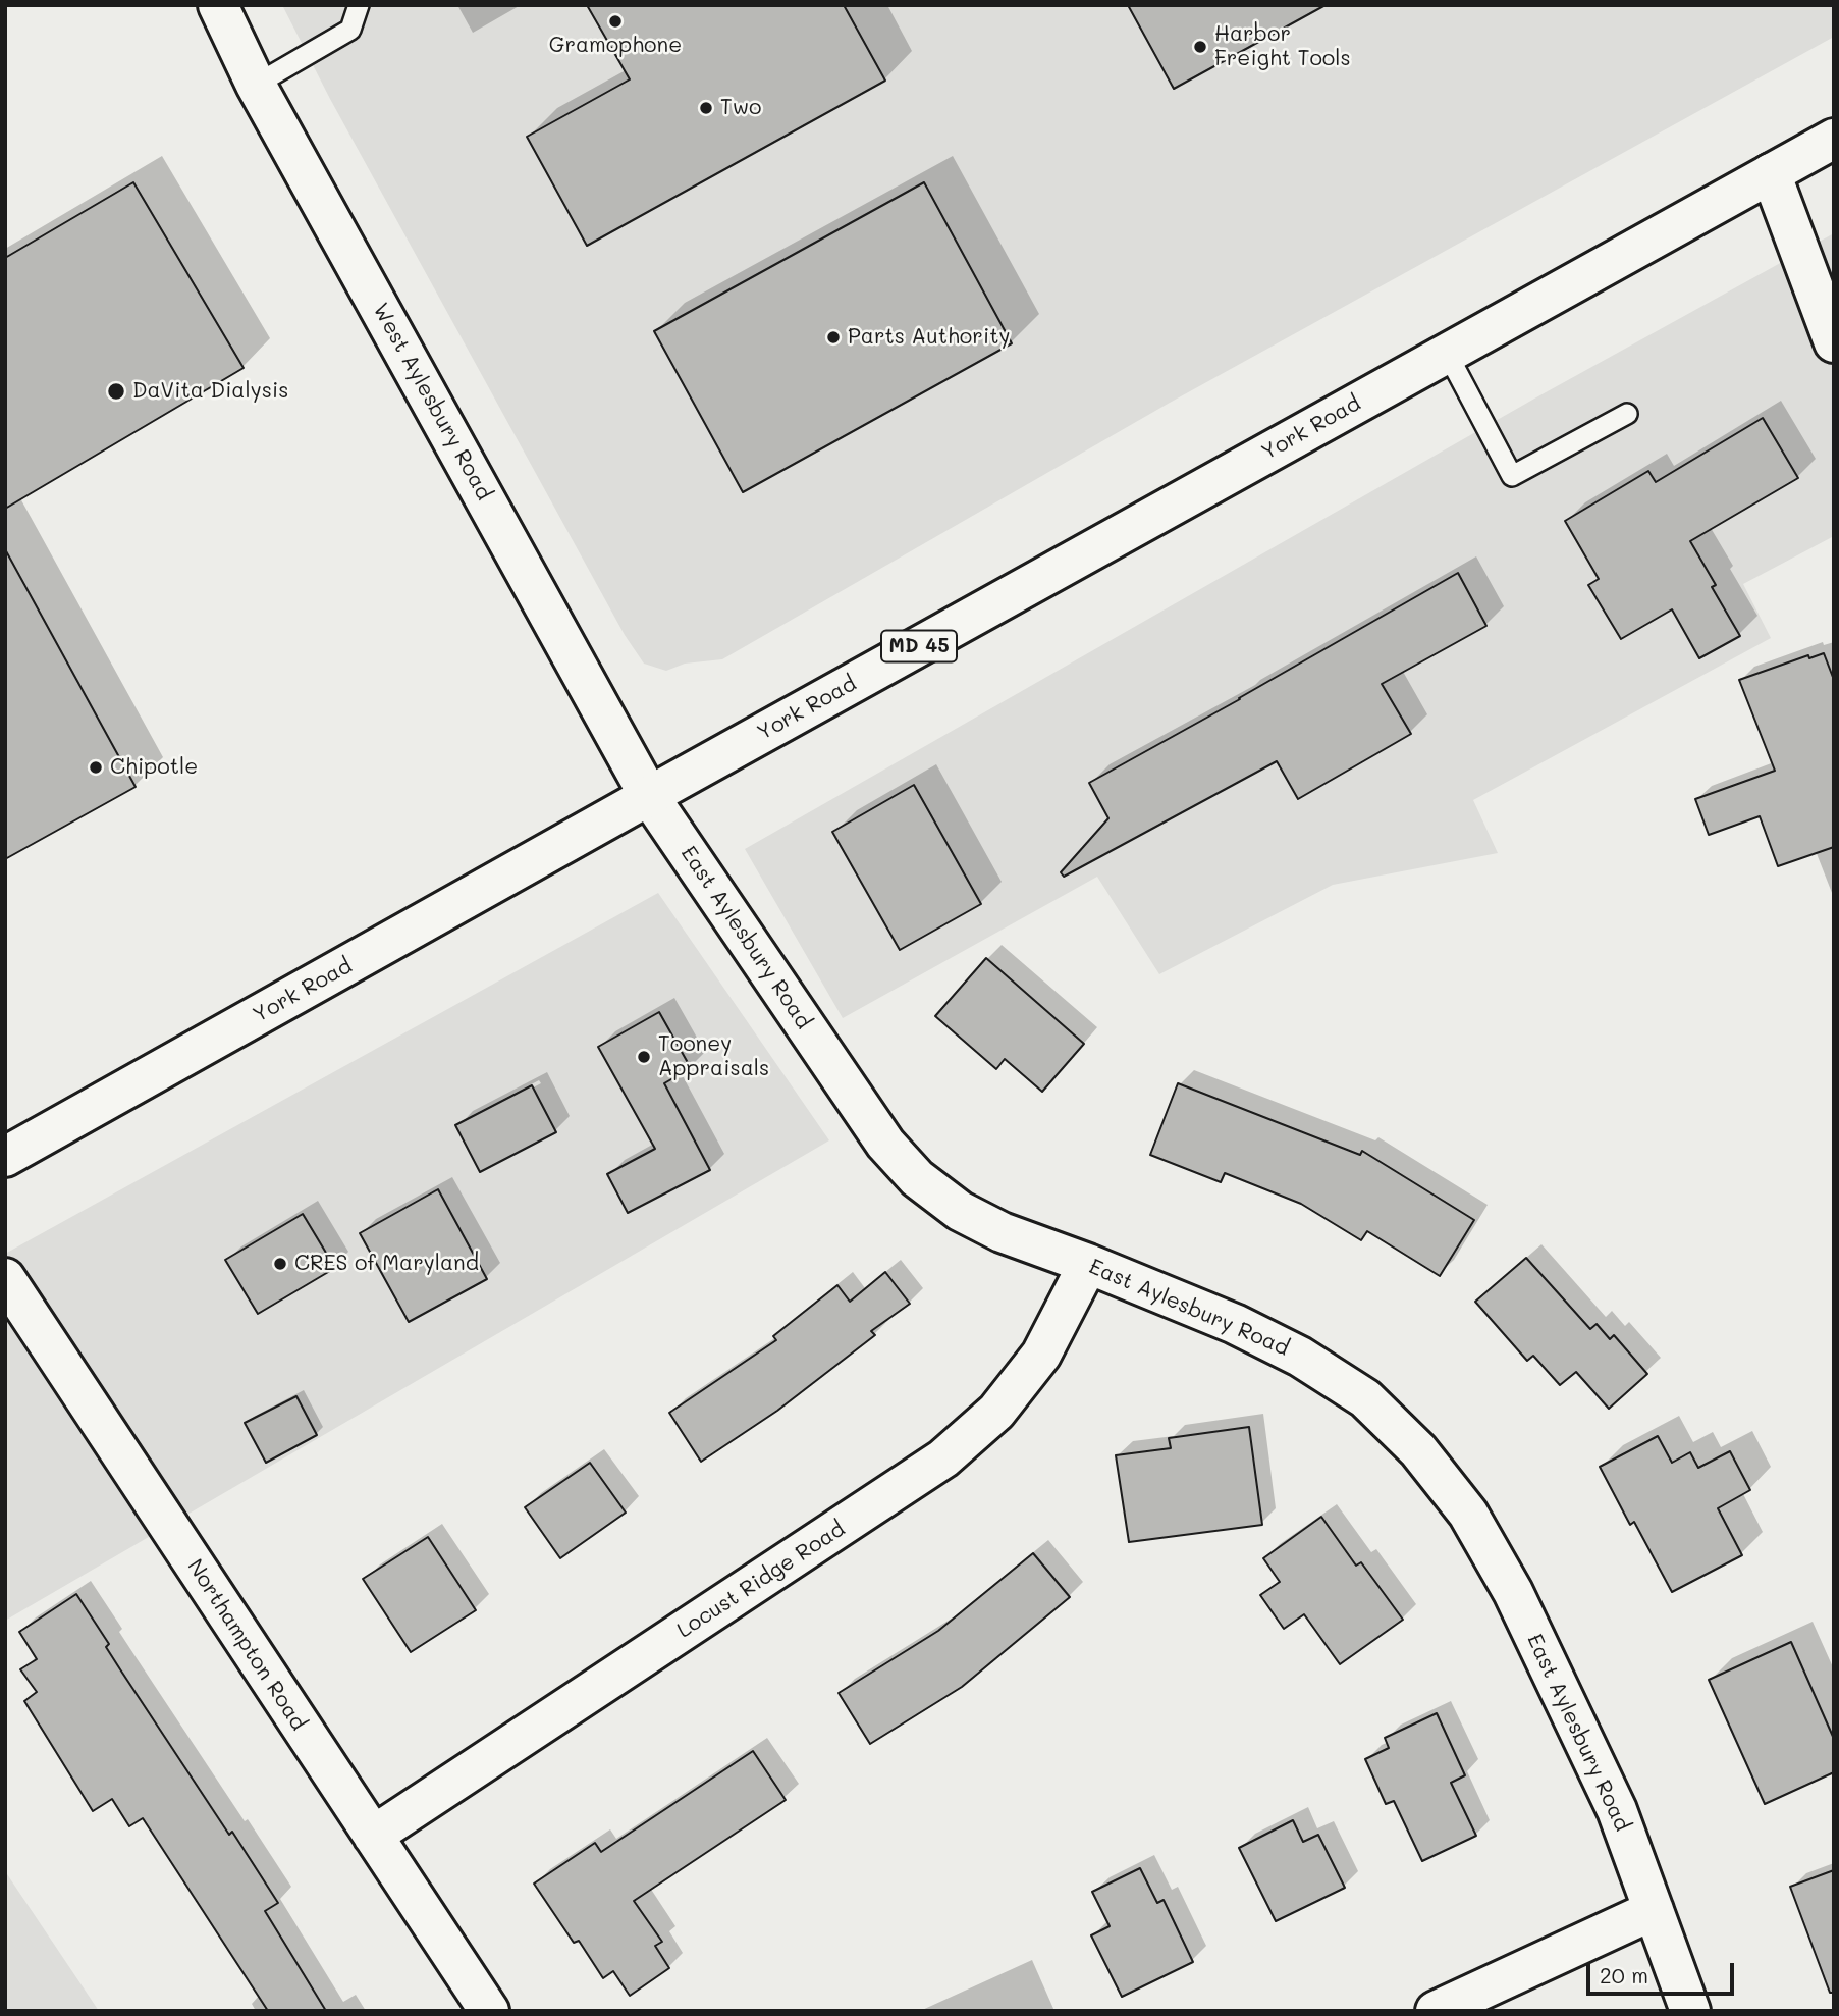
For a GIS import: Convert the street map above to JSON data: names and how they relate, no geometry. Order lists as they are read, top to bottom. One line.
{"streets":{"street":["West Aylesbury Road","York Road","MD 45","East Aylesbury Road","Locust Ridge Road","Northampton Road"]},"crossings":[["West Aylesbury Road","York Road"],["West Aylesbury Road","East Aylesbury Road"],["York Road","East Aylesbury Road"],["East Aylesbury Road","Locust Ridge Road"],["Locust Ridge Road","Northampton Road"]],"places":["Gramophone","Harbor Freight Tools","Two","Parts Authority","DaVita Dialysis","Chipotle","Tooney Appraisals","CRES of Maryland"],"scale_bar":"20 m"}
